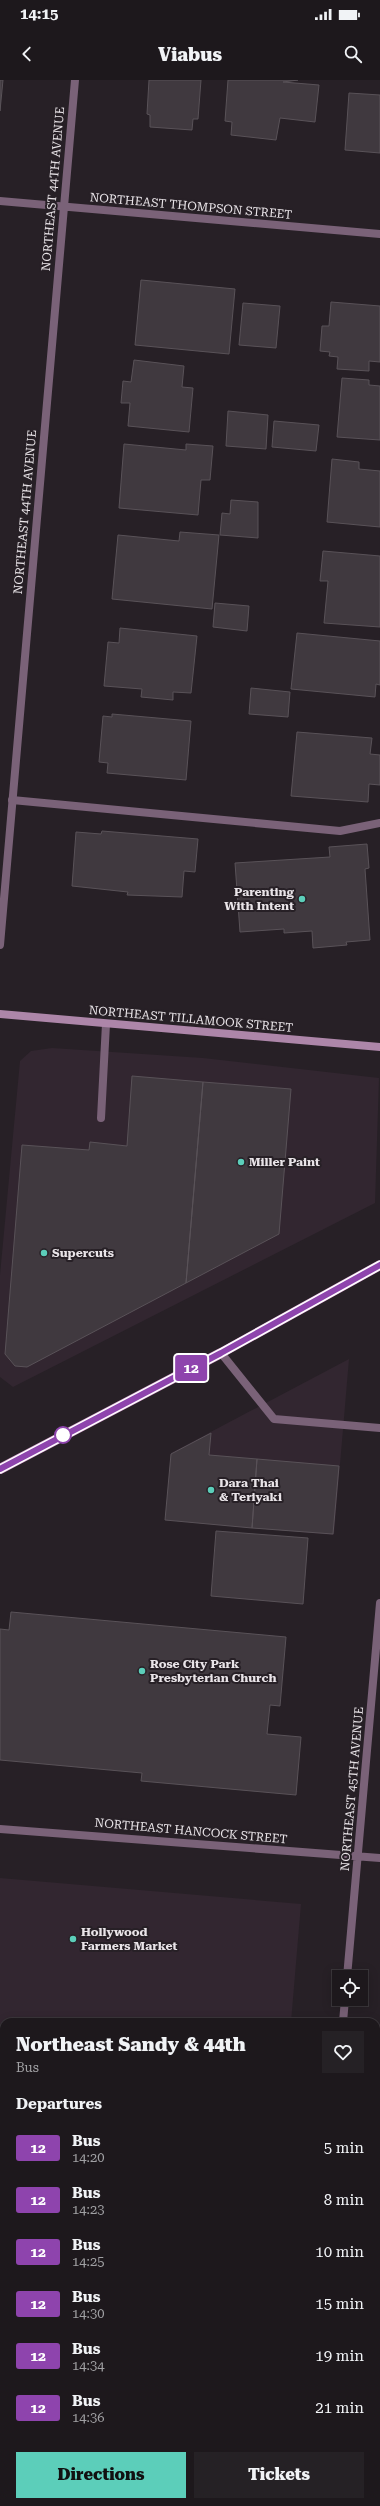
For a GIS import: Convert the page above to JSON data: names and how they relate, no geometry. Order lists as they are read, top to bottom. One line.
{"streets":{"street":["NORTHEAST 44TH AVENUE","NORTHEAST THOMPSON STREET","NORTHEAST TILLAMOOK STREET","NORTHEAST 45TH AVENUE","NORTHEAST HANCOCK STREET"]},"crossings":[["NORTHEAST 44TH AVENUE","NORTHEAST THOMPSON STREET"],["NORTHEAST 45TH AVENUE","NORTHEAST HANCOCK STREET"]],"places":["Parenting With Intent","Miller Paint","Supercuts","Dara Thai & Teriyaki","Rose City Park Presbyterian Church","Hollywood Farmers Market"],"lines":["bus line 12"],"page":{"status":"14:15","header":"Viabus","on_map":"12","heading":[["Northeast Sandy & 44th","Bus"],"Departures"],"list":[{"mark":"12","name":"Bus","note":"14:20","value":"5 min"},{"mark":"12","name":"Bus","note":"14:23","value":"8 min"},{"mark":"12","name":"Bus","note":"14:25","value":"10 min"},{"mark":"12","name":"Bus","note":"14:30","value":"15 min"},{"mark":"12","name":"Bus","note":"14:34","value":"19 min"},{"mark":"12","name":"Bus","note":"14:36","value":"21 min"}],"buttons":["Directions","Tickets"]}}
